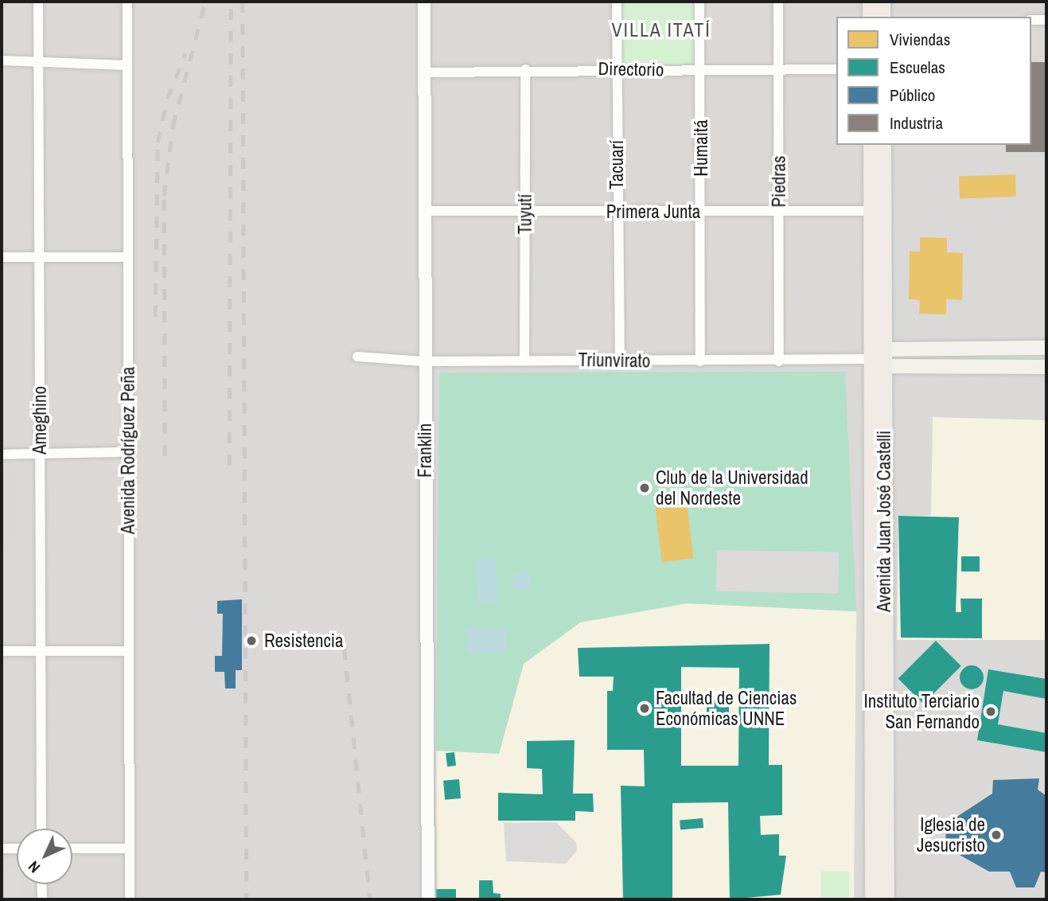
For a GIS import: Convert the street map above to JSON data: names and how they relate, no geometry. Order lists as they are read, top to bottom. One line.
{"streets":{"main road":["Avenida Juan José Castelli"],"street":["Directorio","Humaitá","Tacuarí","Piedras","Primera Junta","Tuyutí","Triunvirato","Ameghino","Avenida Rodríguez Peña","Franklin"]},"crossings":[["Directorio","Humaitá"],["Directorio","Tacuarí"],["Directorio","Piedras"],["Directorio","Tuyutí"],["Directorio","Franklin"],["Humaitá","Primera Junta"],["Humaitá","Triunvirato"],["Tacuarí","Primera Junta"],["Tacuarí","Triunvirato"],["Piedras","Primera Junta"],["Piedras","Triunvirato"],["Primera Junta","Tuyutí"],["Primera Junta","Franklin"],["Primera Junta","Avenida Juan José Castelli"],["Tuyutí","Triunvirato"],["Triunvirato","Franklin"],["Triunvirato","Avenida Juan José Castelli"]],"districts":["VILLA ITATÍ"],"places":["Club de la Universidad del Nordeste","Resistencia","Facultad de Ciencias Económicas UNNE","Instituto Terciario San Fernando","Iglesia de Jesucristo"],"legend":["Viviendas","Escuelas","Público","Industria"],"north":"bottom left"}
